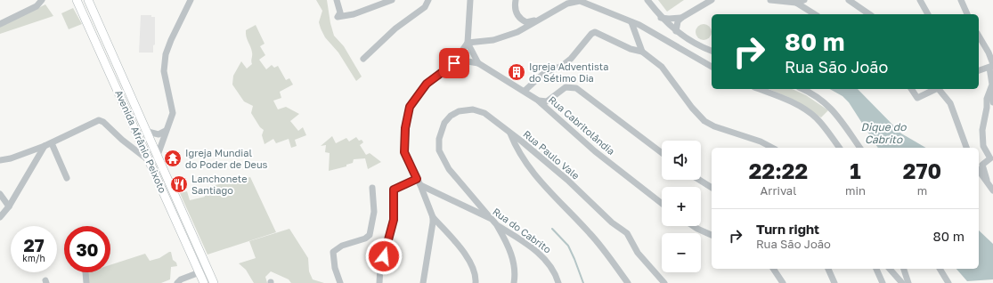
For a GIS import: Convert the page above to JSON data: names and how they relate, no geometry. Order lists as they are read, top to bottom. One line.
{"streets":{"main road":["Avenida Afrânio Peixoto"],"street":["Rua Cabritolândia","Rua Paulo Vale","Rua do Cabrito"]},"water":["Dique do Cabrito"],"places":{"building":["Igreja Adventista do Sétimo Dia"],"temple":["Igreja Mundial do Poder de Deus"],"restaurant":["Lanchonete Santiago"]},"page":{"turn":["80 m","Rua São João"],"map_buttons":["+","−"],"eta":["22:22","Arrival","1","min","270","m"],"list":[{"name":"Turn right","note":"Rua São João","value":"80 m"}],"speed":"27 km/h","limit":"30"}}
